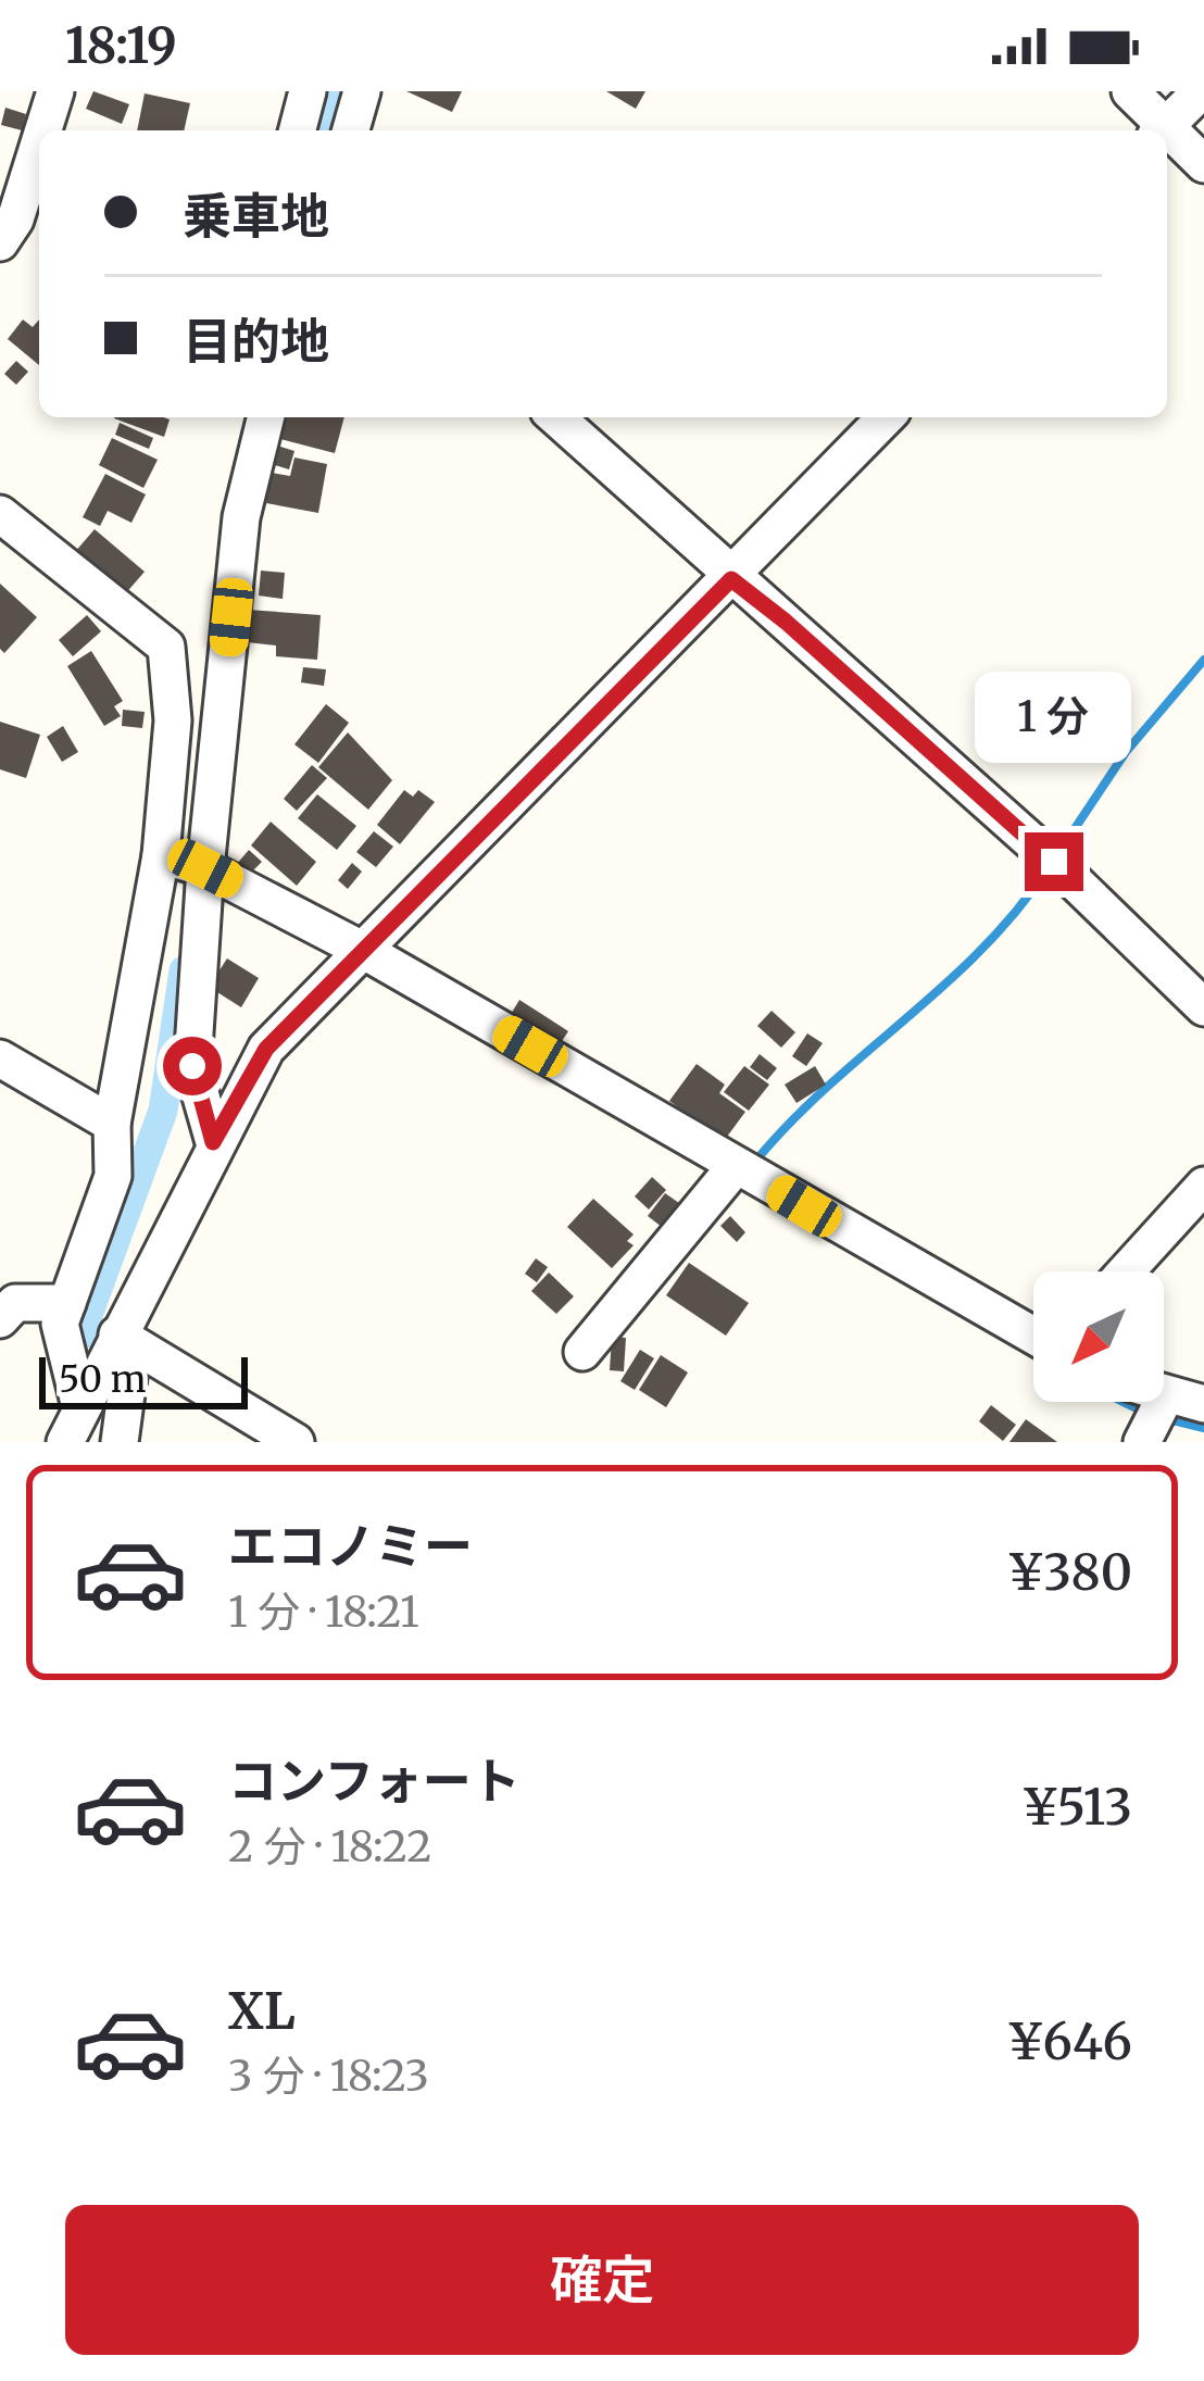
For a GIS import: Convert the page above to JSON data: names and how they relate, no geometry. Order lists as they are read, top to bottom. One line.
{"scale_bar":"50 m","north":"bottom left","page":{"status":"18:19","banner":["乗車地","目的地"],"bubble":"1 分","scale":"50 m","list":[{"name":"エコノミー","note":"1 分 · 18:21","value":"¥380"},{"name":"コンフォート","note":"2 分 · 18:22","value":"¥513"},{"name":"XL","note":"3 分 · 18:23","value":"¥646"}],"buttons":"確定"}}
